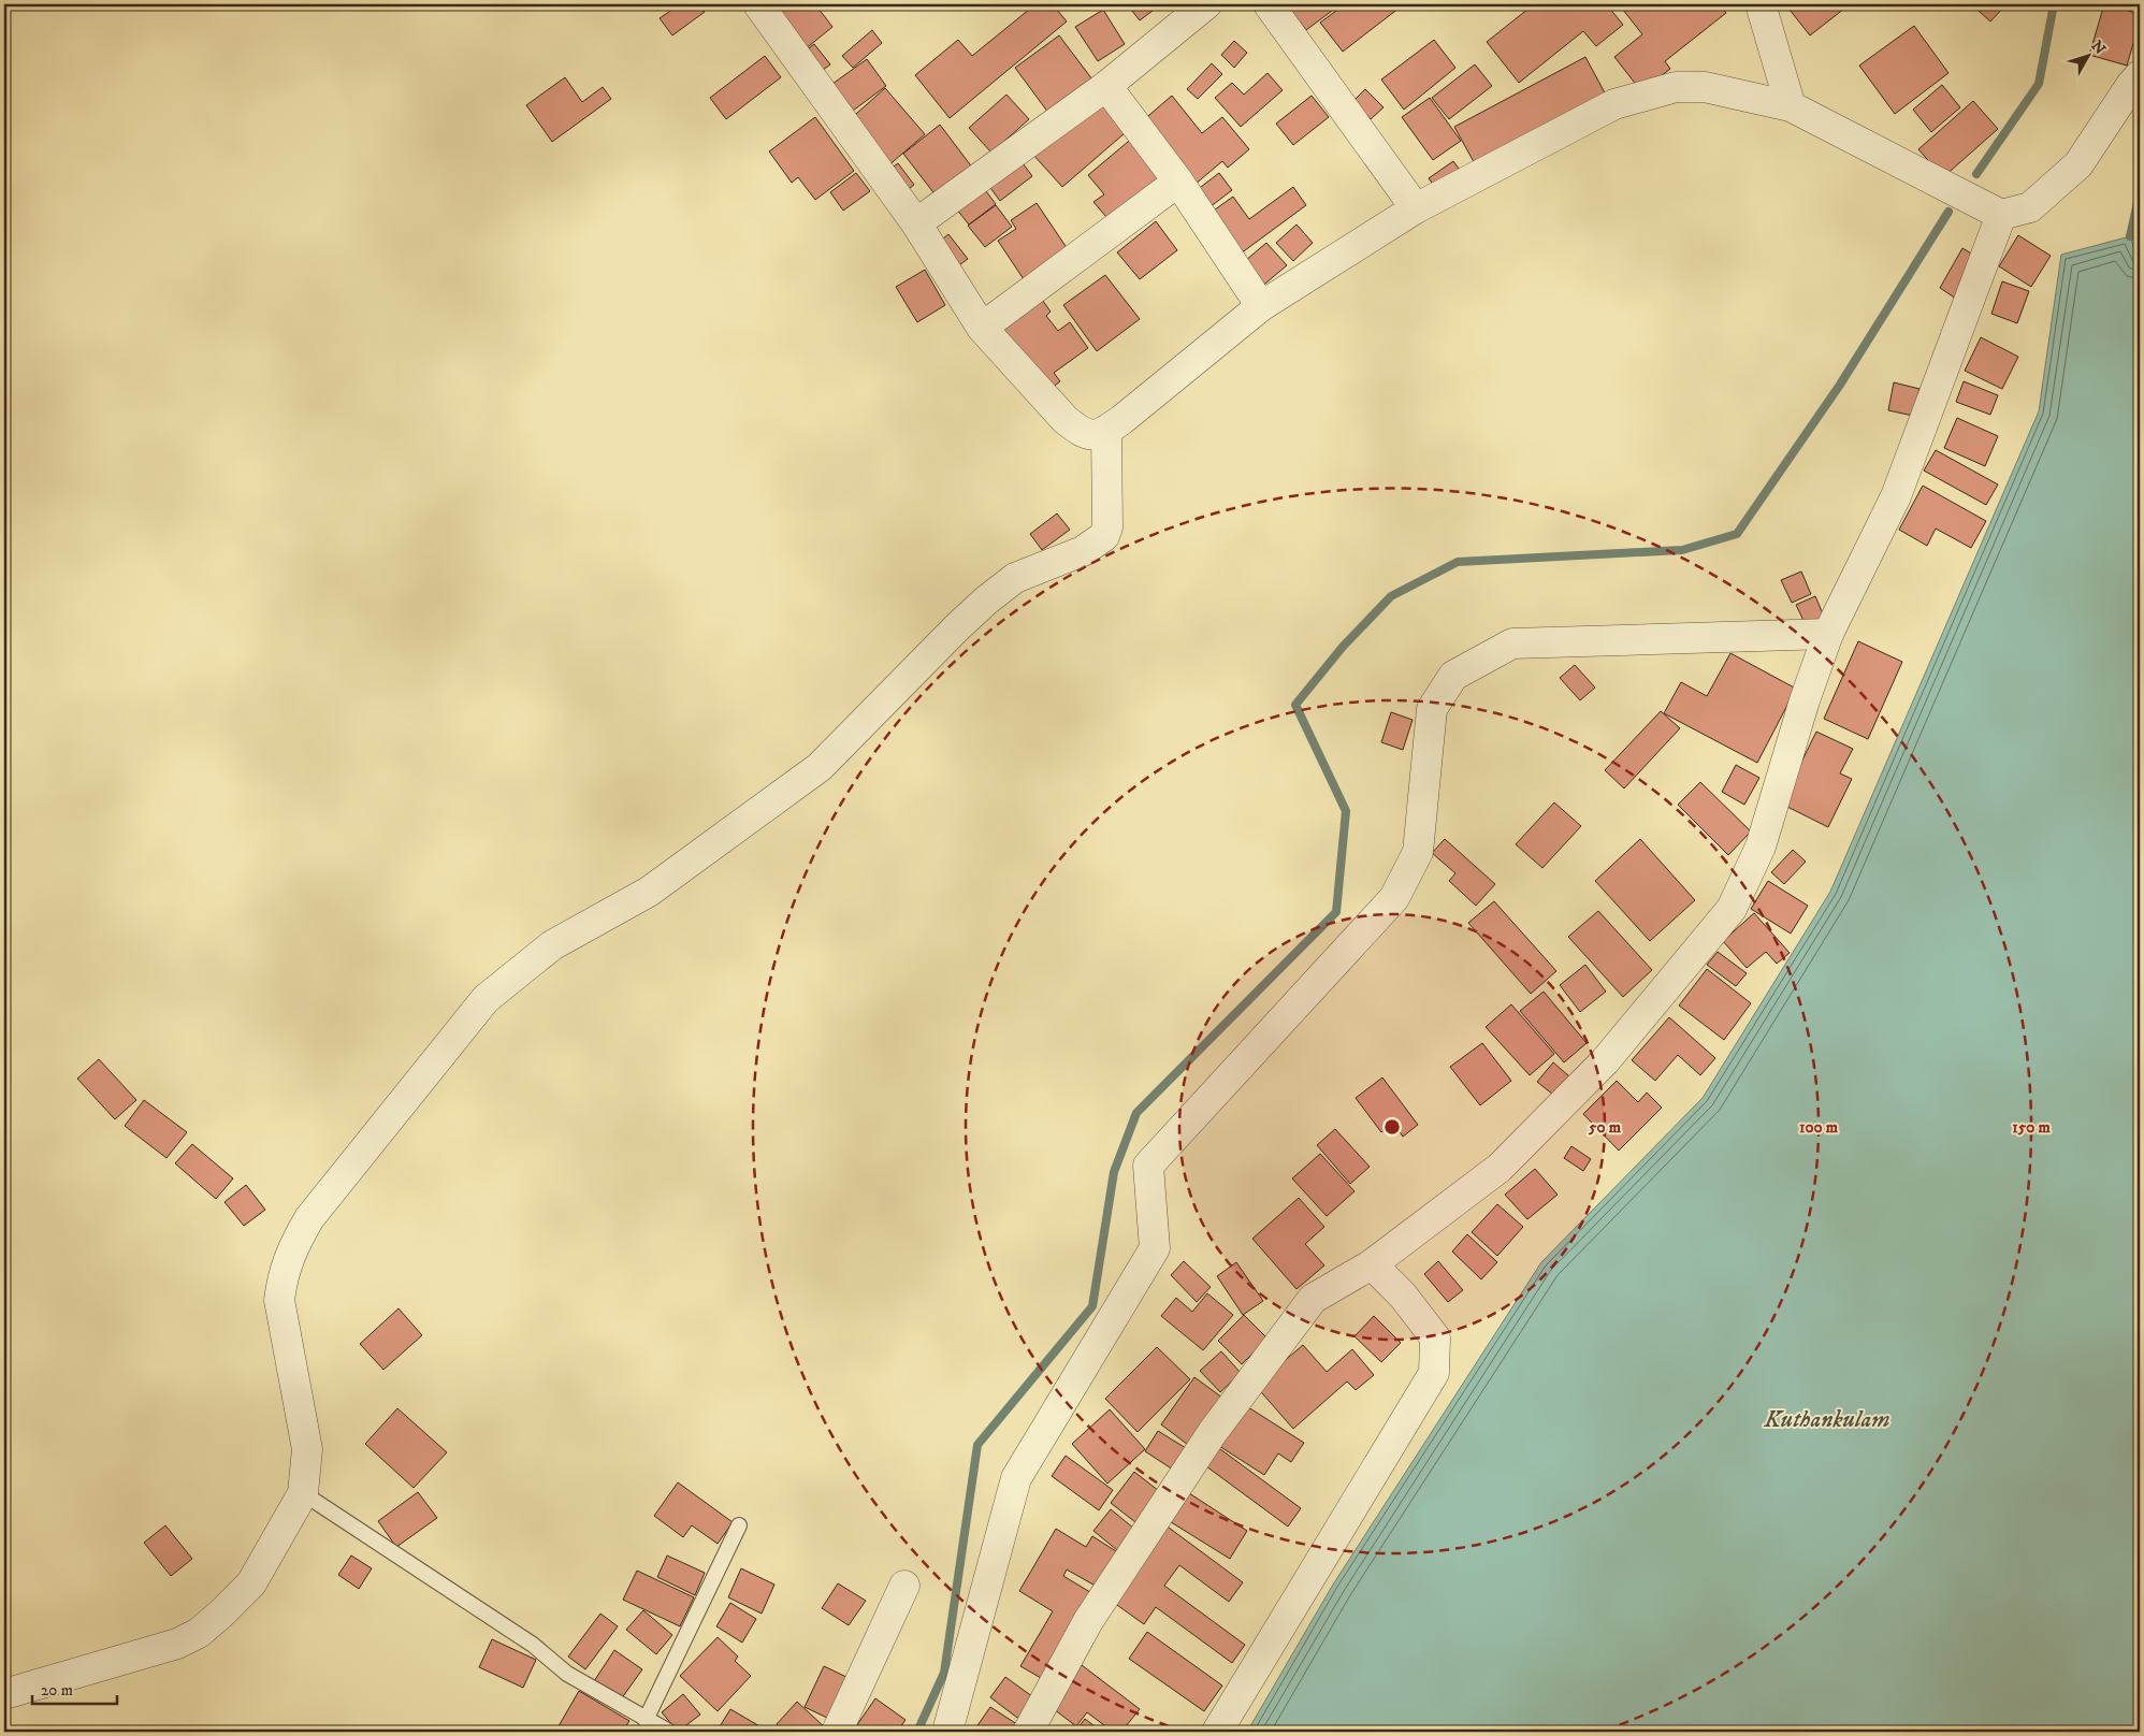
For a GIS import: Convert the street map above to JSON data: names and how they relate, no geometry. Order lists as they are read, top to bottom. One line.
{"water":["Kuthankulam"],"scale_bar":"20 m","north":"top right","rings":["50 m","100 m","150 m"]}
